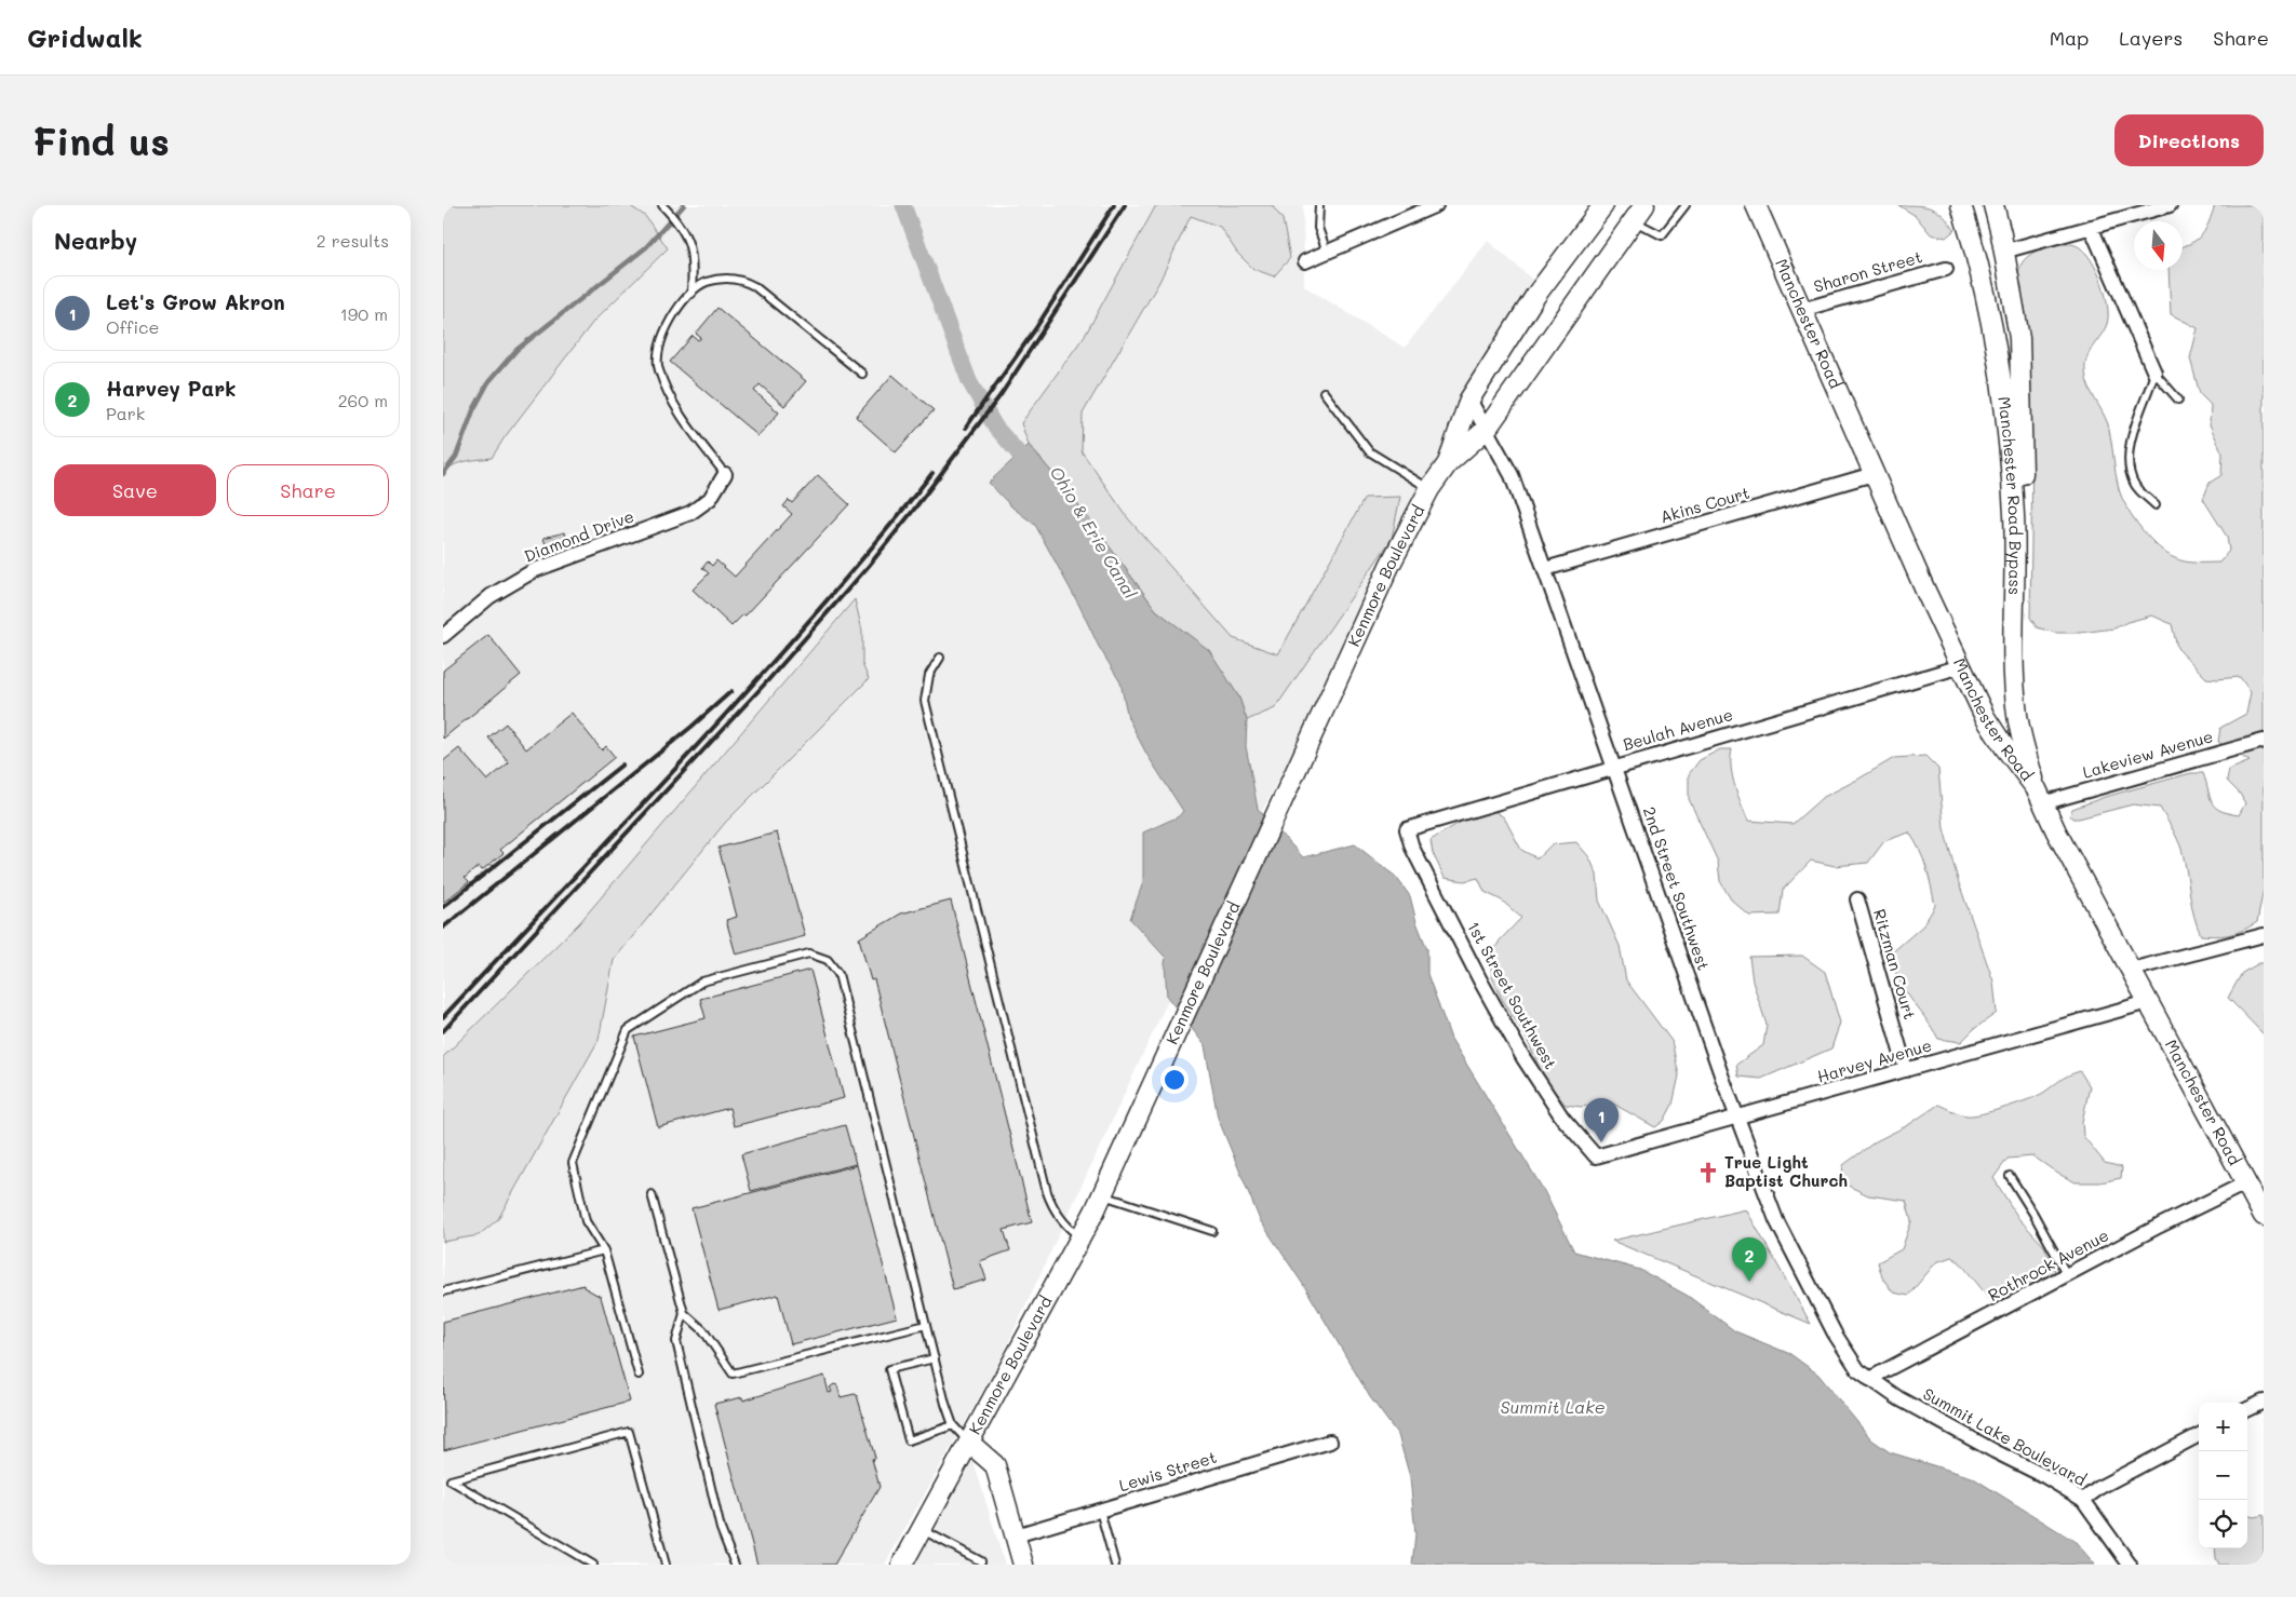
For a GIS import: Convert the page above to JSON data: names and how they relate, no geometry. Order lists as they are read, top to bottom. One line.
{"streets":{"main road":["Manchester Road","Manchester Road Bypass","Kenmore Boulevard"],"street":["Sharon Street","Akins Court","Diamond Drive","Beulah Avenue","Lakeview Avenue","2nd Street Southwest","Ritzman Court","1st Street Southwest","Harvey Avenue","Rothrock Avenue","Summit Lake Boulevard","Lewis Street"]},"crossings":[["Sharon Street","Manchester Road"],["Manchester Road","Manchester Road Bypass"],["Manchester Road","Akins Court"],["Manchester Road","Beulah Avenue"],["Manchester Road","Lakeview Avenue"],["Manchester Road","Harvey Avenue"],["Manchester Road","Rothrock Avenue"],["Manchester Road Bypass","Lakeview Avenue"],["Akins Court","2nd Street Southwest"],["Kenmore Boulevard","2nd Street Southwest"],["Beulah Avenue","2nd Street Southwest"],["Beulah Avenue","1st Street Southwest"],["2nd Street Southwest","Harvey Avenue"],["2nd Street Southwest","Rothrock Avenue"],["2nd Street Southwest","Summit Lake Boulevard"],["Ritzman Court","Harvey Avenue"],["1st Street Southwest","Harvey Avenue"],["Rothrock Avenue","Summit Lake Boulevard"]],"water":["Ohio & Erie Canal","Summit Lake"],"places":{"church":["True Light Baptist Church"]},"north":"bottom","page":{"header":"Gridwalk","nav":["Map","Layers","Share"],"buttons":["Directions",["Save","Share"]],"title":"Find us","heading":["Nearby","2 results"],"list":[{"mark":"1","name":"Let's Grow Akron","note":"Office","value":"190 m"},{"mark":"2","name":"Harvey Park","note":"Park","value":"260 m"}],"pins":["1","2"],"map_buttons":["+","−"]}}
